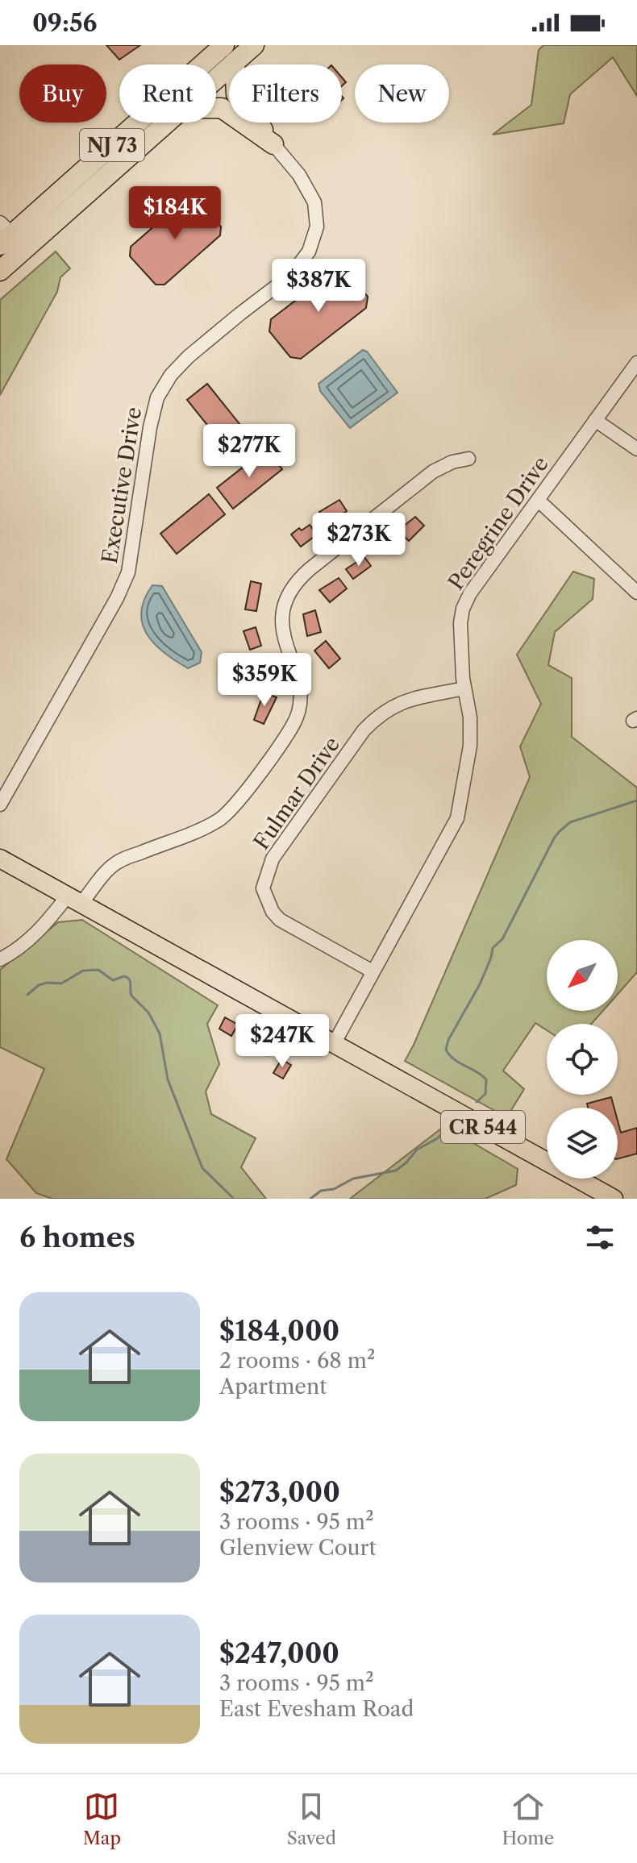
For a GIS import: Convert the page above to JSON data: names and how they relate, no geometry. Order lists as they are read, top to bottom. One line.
{"streets":{"highway":["NJ 73"],"main road":["CR 544"],"street":["Executive Drive","Peregrine Drive","Fulmar Drive"]},"crossings":[["Peregrine Drive","Fulmar Drive"],["Peregrine Drive","CR 544"]],"north":"bottom left","page":{"status":"09:56","chip":["Buy","Rent","Filters","New"],"price":["$184K","$387K","$277K","$273K","$359K","$247K"],"heading":"6 homes","list":[{"name":"$184,000","note":"2 rooms · 68 m² · Apartment"},{"name":"$273,000","note":"3 rooms · 95 m² · Glenview Court"},{"name":"$247,000","note":"3 rooms · 95 m² · East Evesham Road"}],"tabs":["Map","Saved","Home"]}}
